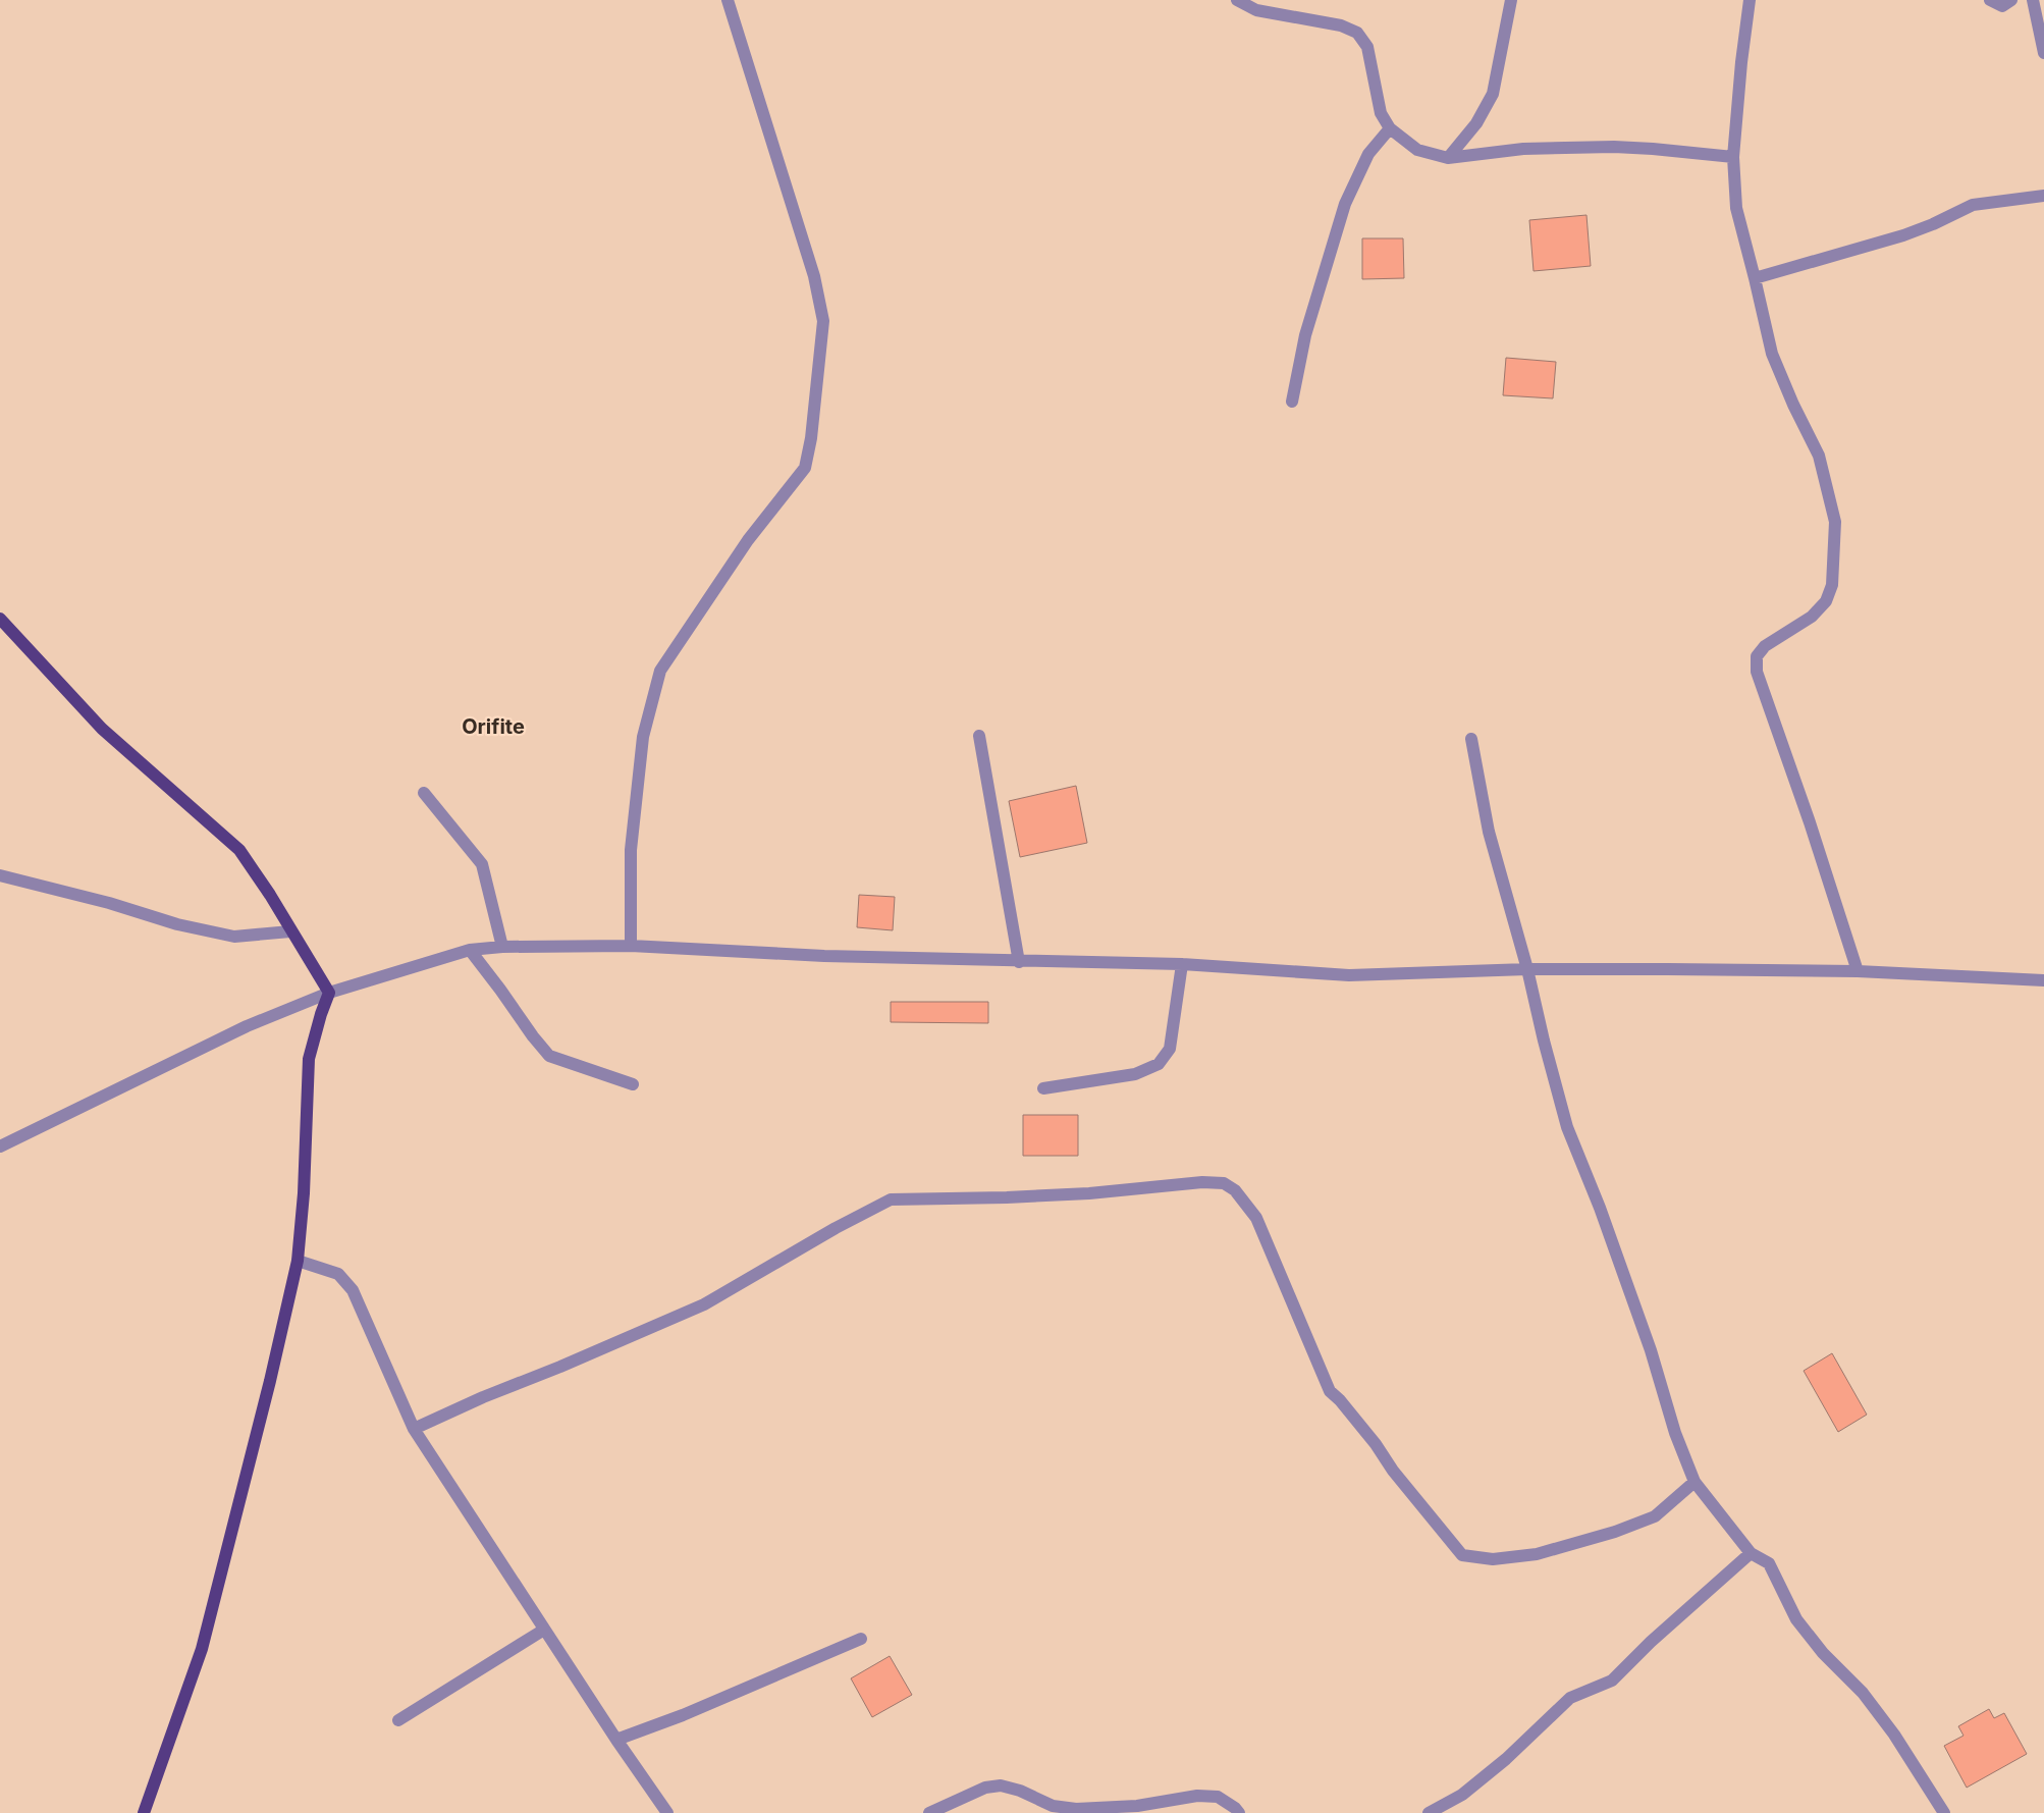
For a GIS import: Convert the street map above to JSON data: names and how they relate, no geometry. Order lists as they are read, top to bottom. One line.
{"districts":["Orifite"]}
